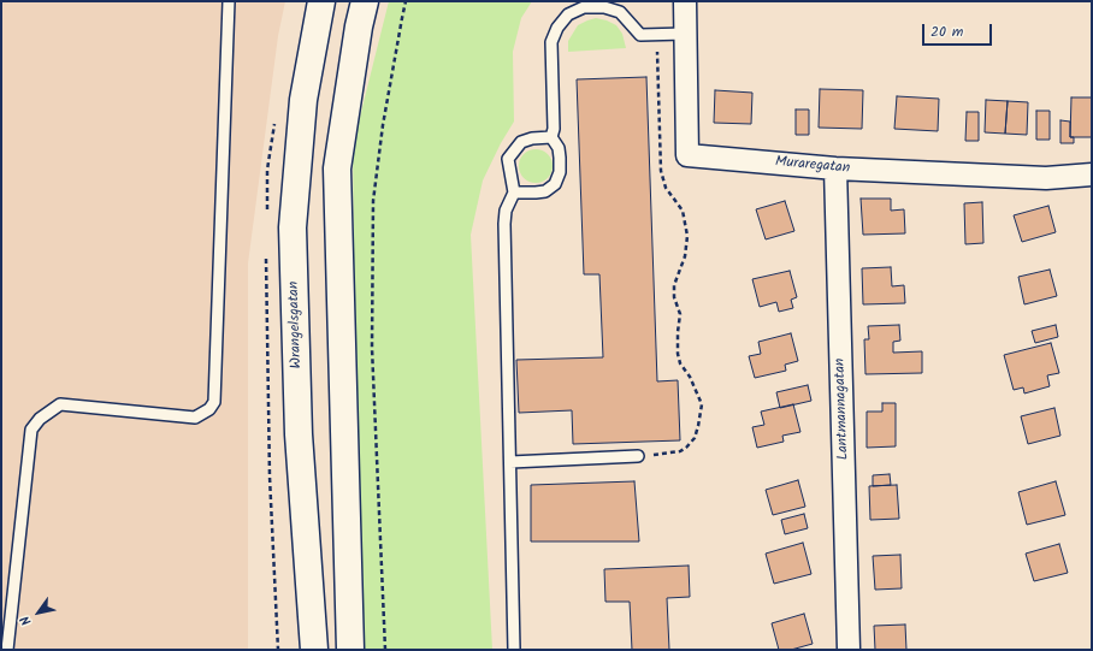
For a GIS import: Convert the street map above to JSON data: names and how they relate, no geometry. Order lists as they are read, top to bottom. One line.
{"streets":{"main road":["Wrangelsgatan"],"street":["Muraregatan","Lantmannagatan"]},"crossings":[["Muraregatan","Lantmannagatan"]],"scale_bar":"20 m","north":"bottom left"}
